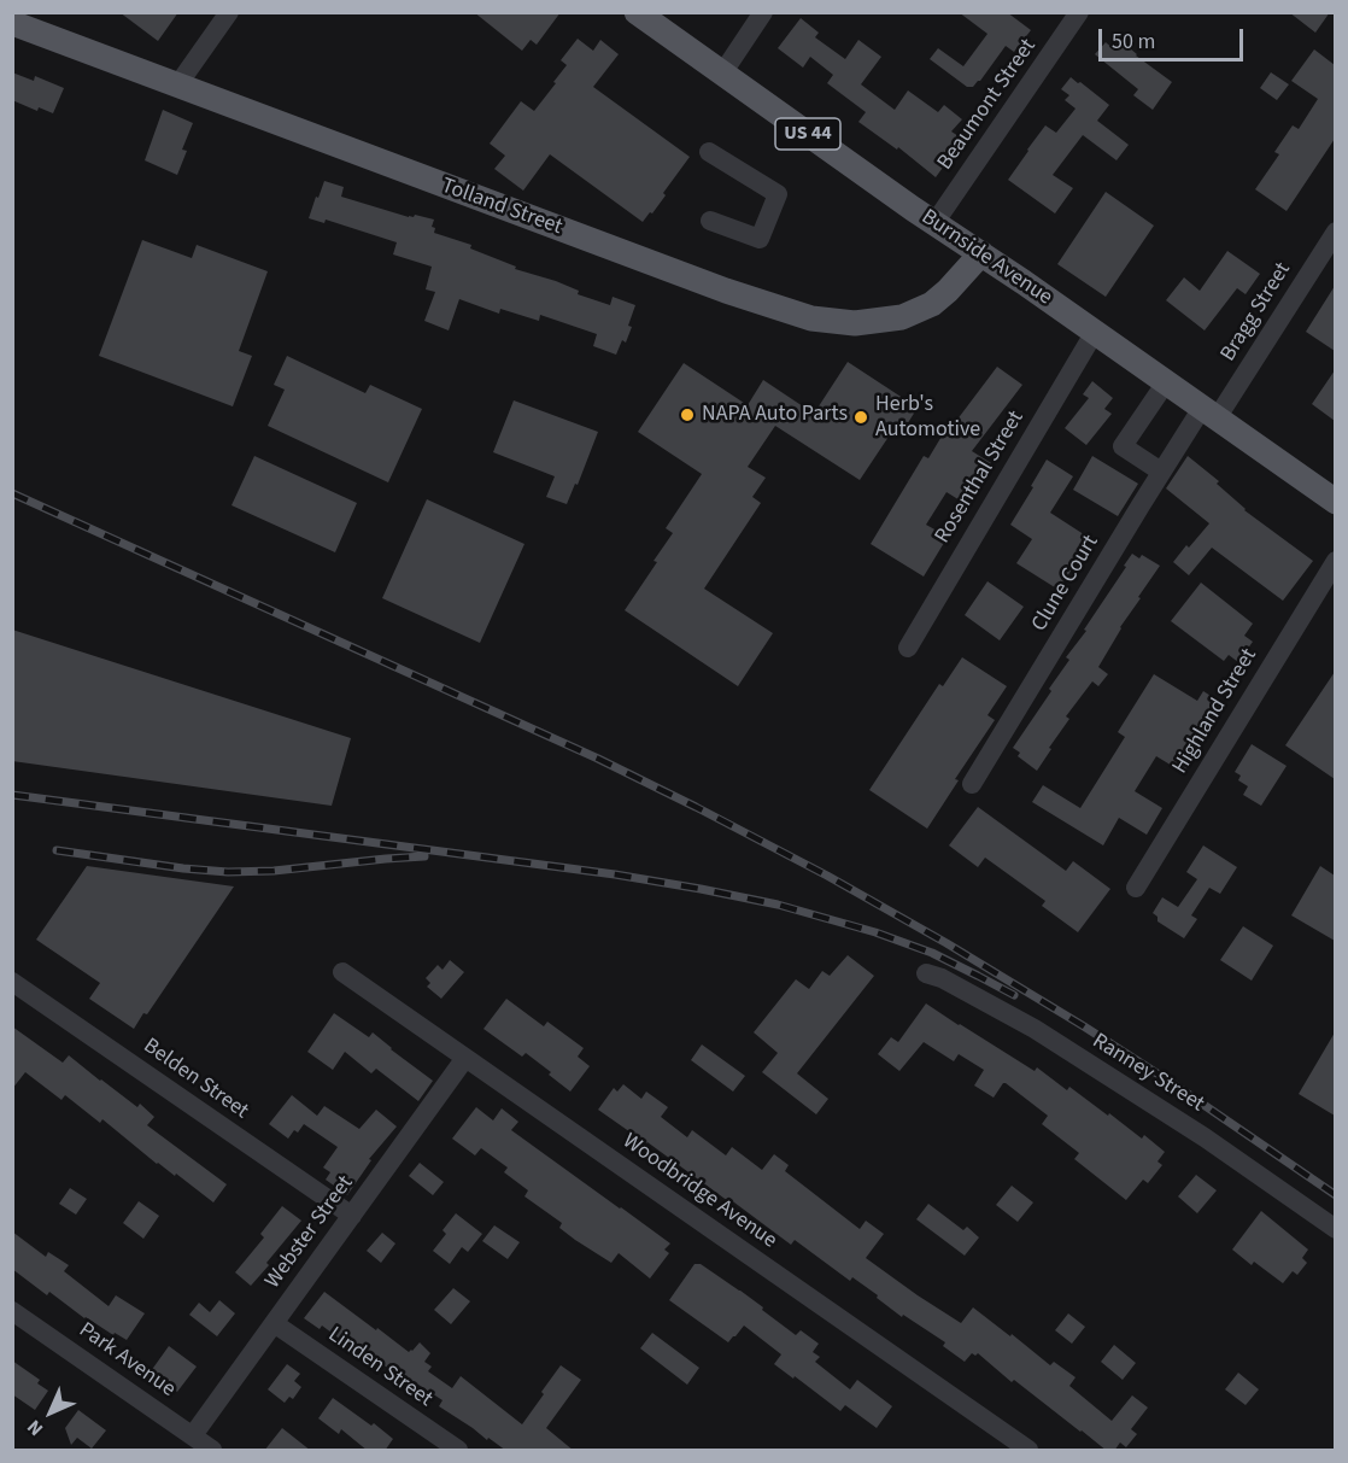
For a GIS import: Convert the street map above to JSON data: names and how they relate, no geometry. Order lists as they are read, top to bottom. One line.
{"streets":{"main road":["US 44","Tolland Street","Burnside Avenue"],"street":["Beaumont Street","Bragg Street","Rosenthal Street","Clune Court","Highland Street","Ranney Street","Belden Street","Woodbridge Avenue","Webster Street","Park Avenue","Linden Street"]},"crossings":[["Beaumont Street","Burnside Avenue"],["Tolland Street","Burnside Avenue"],["Burnside Avenue","Bragg Street"],["Burnside Avenue","Rosenthal Street"],["Burnside Avenue","Clune Court"],["Bragg Street","Clune Court"],["Belden Street","Webster Street"],["Woodbridge Avenue","Webster Street"],["Webster Street","Park Avenue"],["Webster Street","Linden Street"]],"places":["NAPA Auto Parts","Herb's Automotive"],"scale_bar":"50 m","north":"bottom left"}
